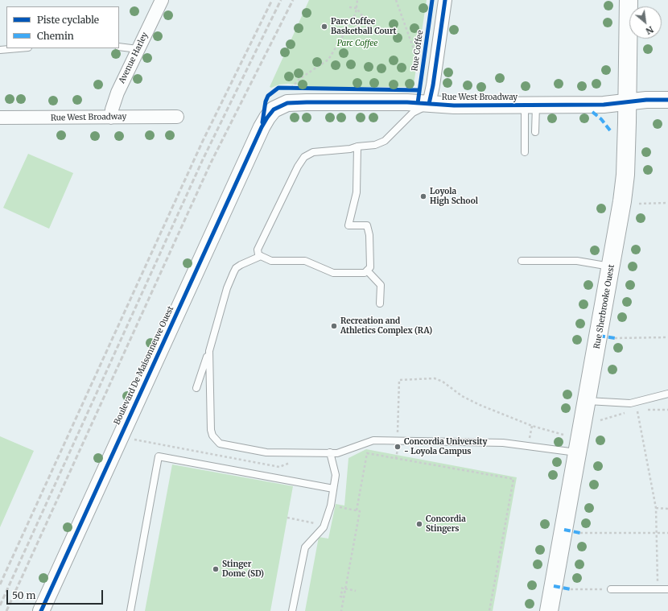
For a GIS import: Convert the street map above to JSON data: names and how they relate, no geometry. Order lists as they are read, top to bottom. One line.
{"streets":{"main road":["Rue Sherbrooke Ouest"],"street":["Avenue Harley","Rue West Broadway","Boulevard De Maisonneuve Ouest"],"cycle path":["Rue Coffee"]},"crossings":[["Avenue Harley","Rue West Broadway"],["Rue West Broadway","Rue Sherbrooke Ouest"],["Rue West Broadway","Boulevard De Maisonneuve Ouest"]],"parks":["Parc Coffee"],"places":["Parc Coffee Basketball Court","Loyola High School","Recreation and Athletics Complex (RA)","Concordia University - Loyola Campus","Concordia Stingers","Stinger Dome (SD)"],"legend":["Piste cyclable","Chemin"],"scale_bar":"50 m","north":"bottom right"}
